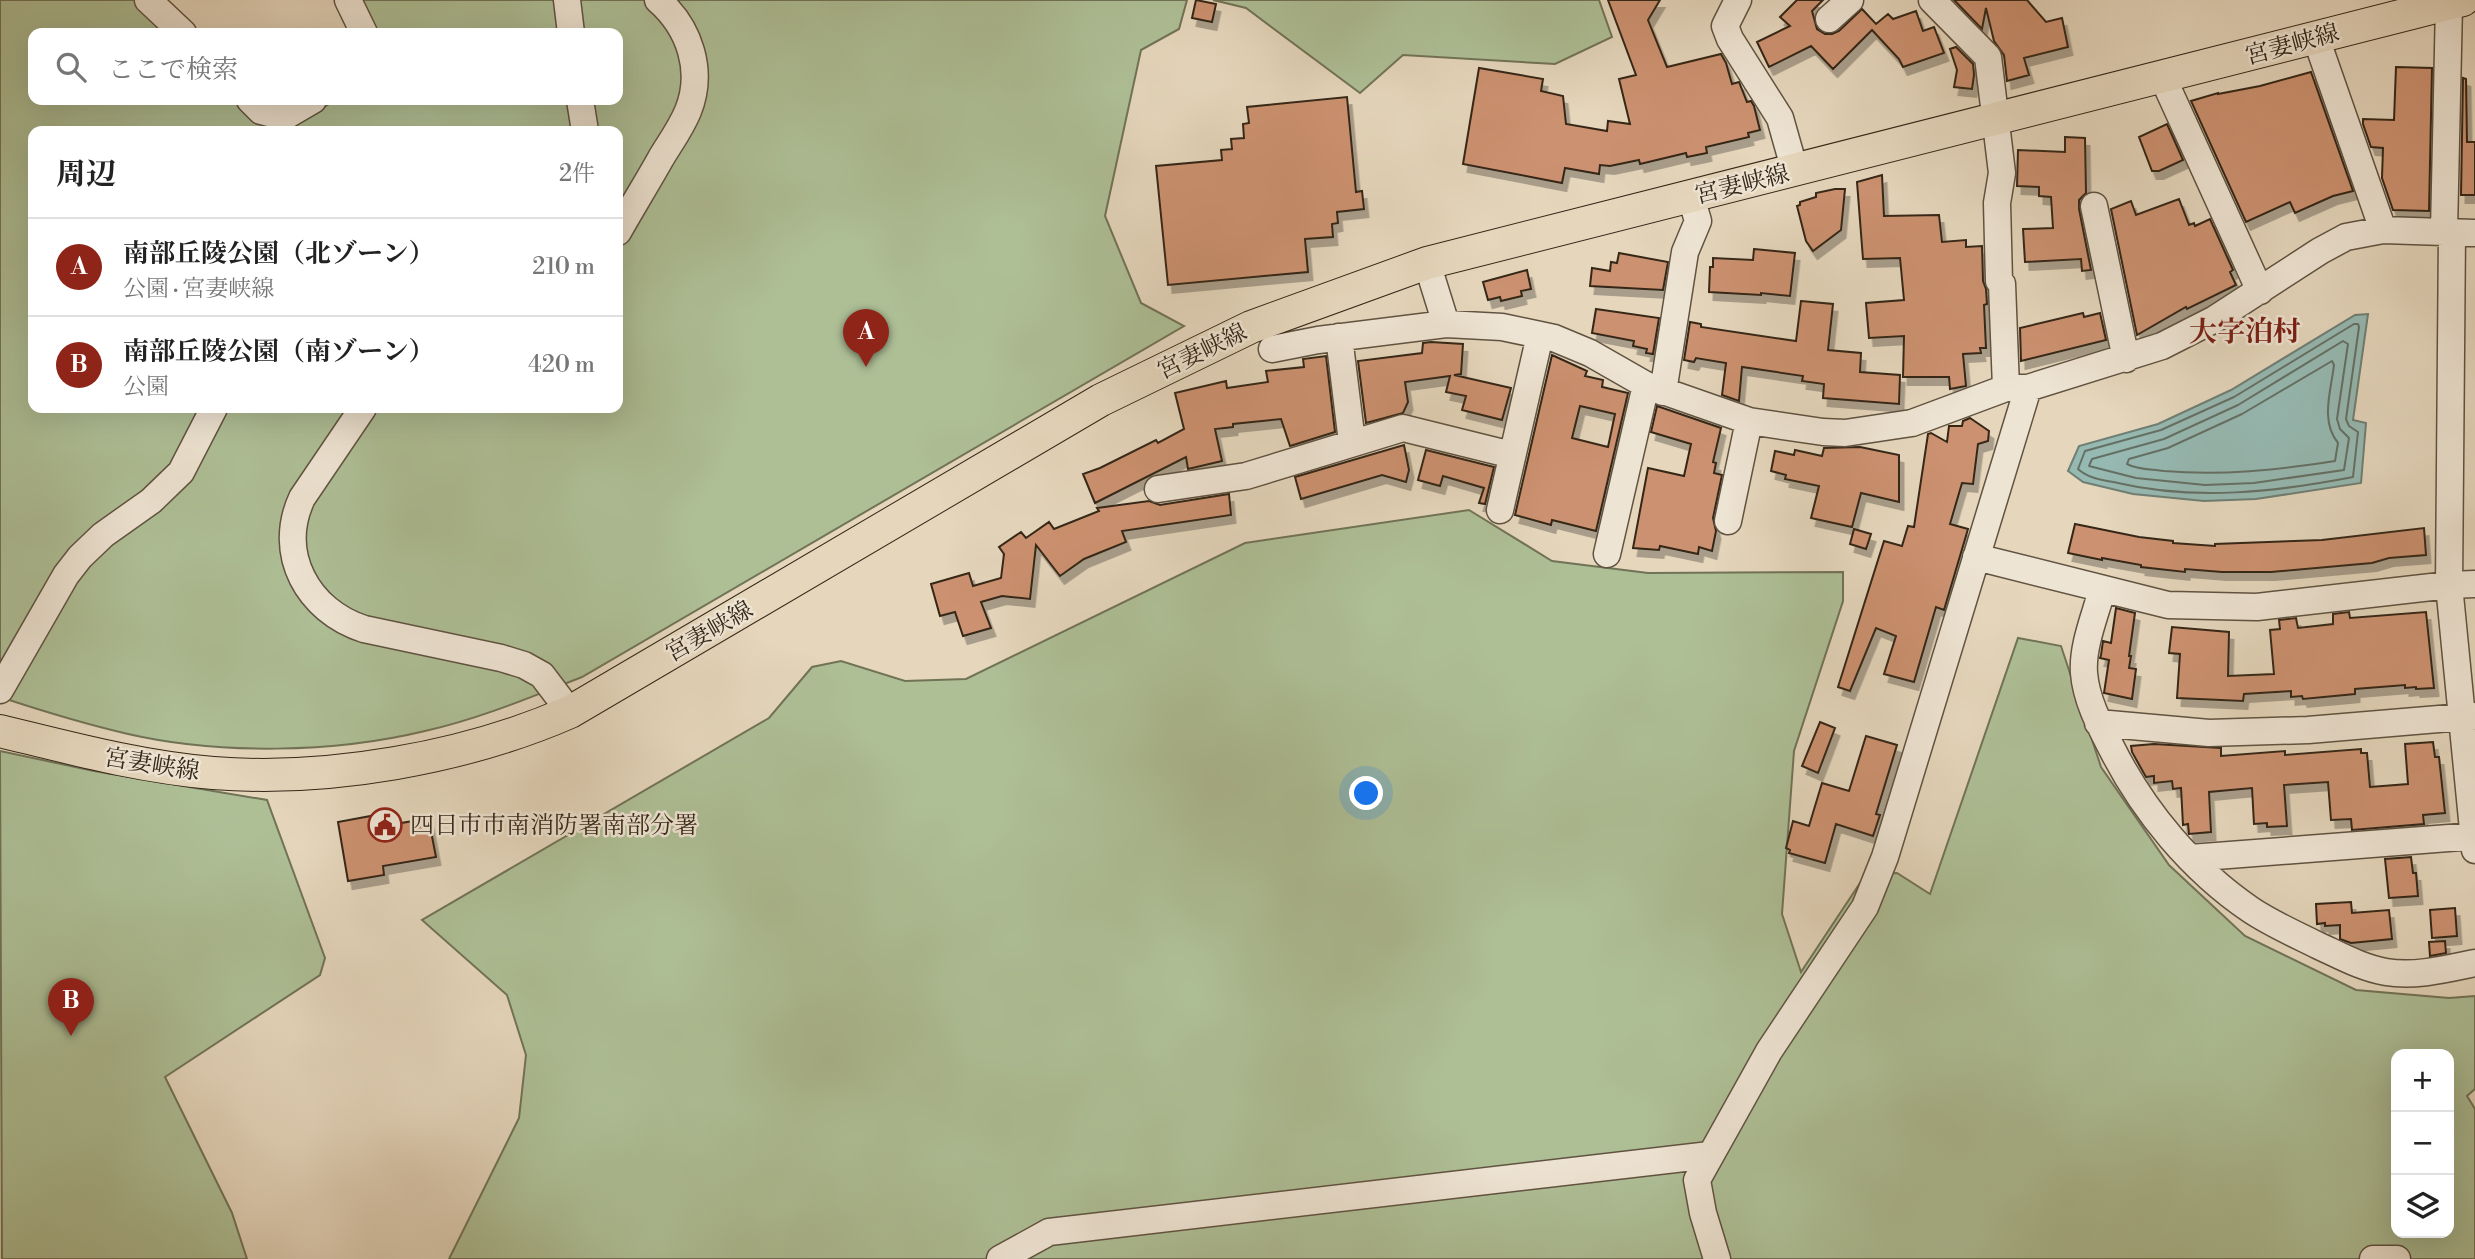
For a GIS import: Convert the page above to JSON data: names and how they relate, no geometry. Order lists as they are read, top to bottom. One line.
{"streets":{"main road":["宮妻峡線"]},"districts":["大字泊村"],"places":{"public building":["四日市市南消防署南部分署"]},"page":{"search":"ここで検索","heading":["周辺","2件"],"list":[{"mark":"A","name":"南部丘陵公園（北ゾーン）","note":"公園 · 宮妻峡線","value":"210 m"},{"mark":"B","name":"南部丘陵公園（南ゾーン）","note":"公園","value":"420 m"}],"pins":["A","B"],"map_buttons":["+","−"]}}
